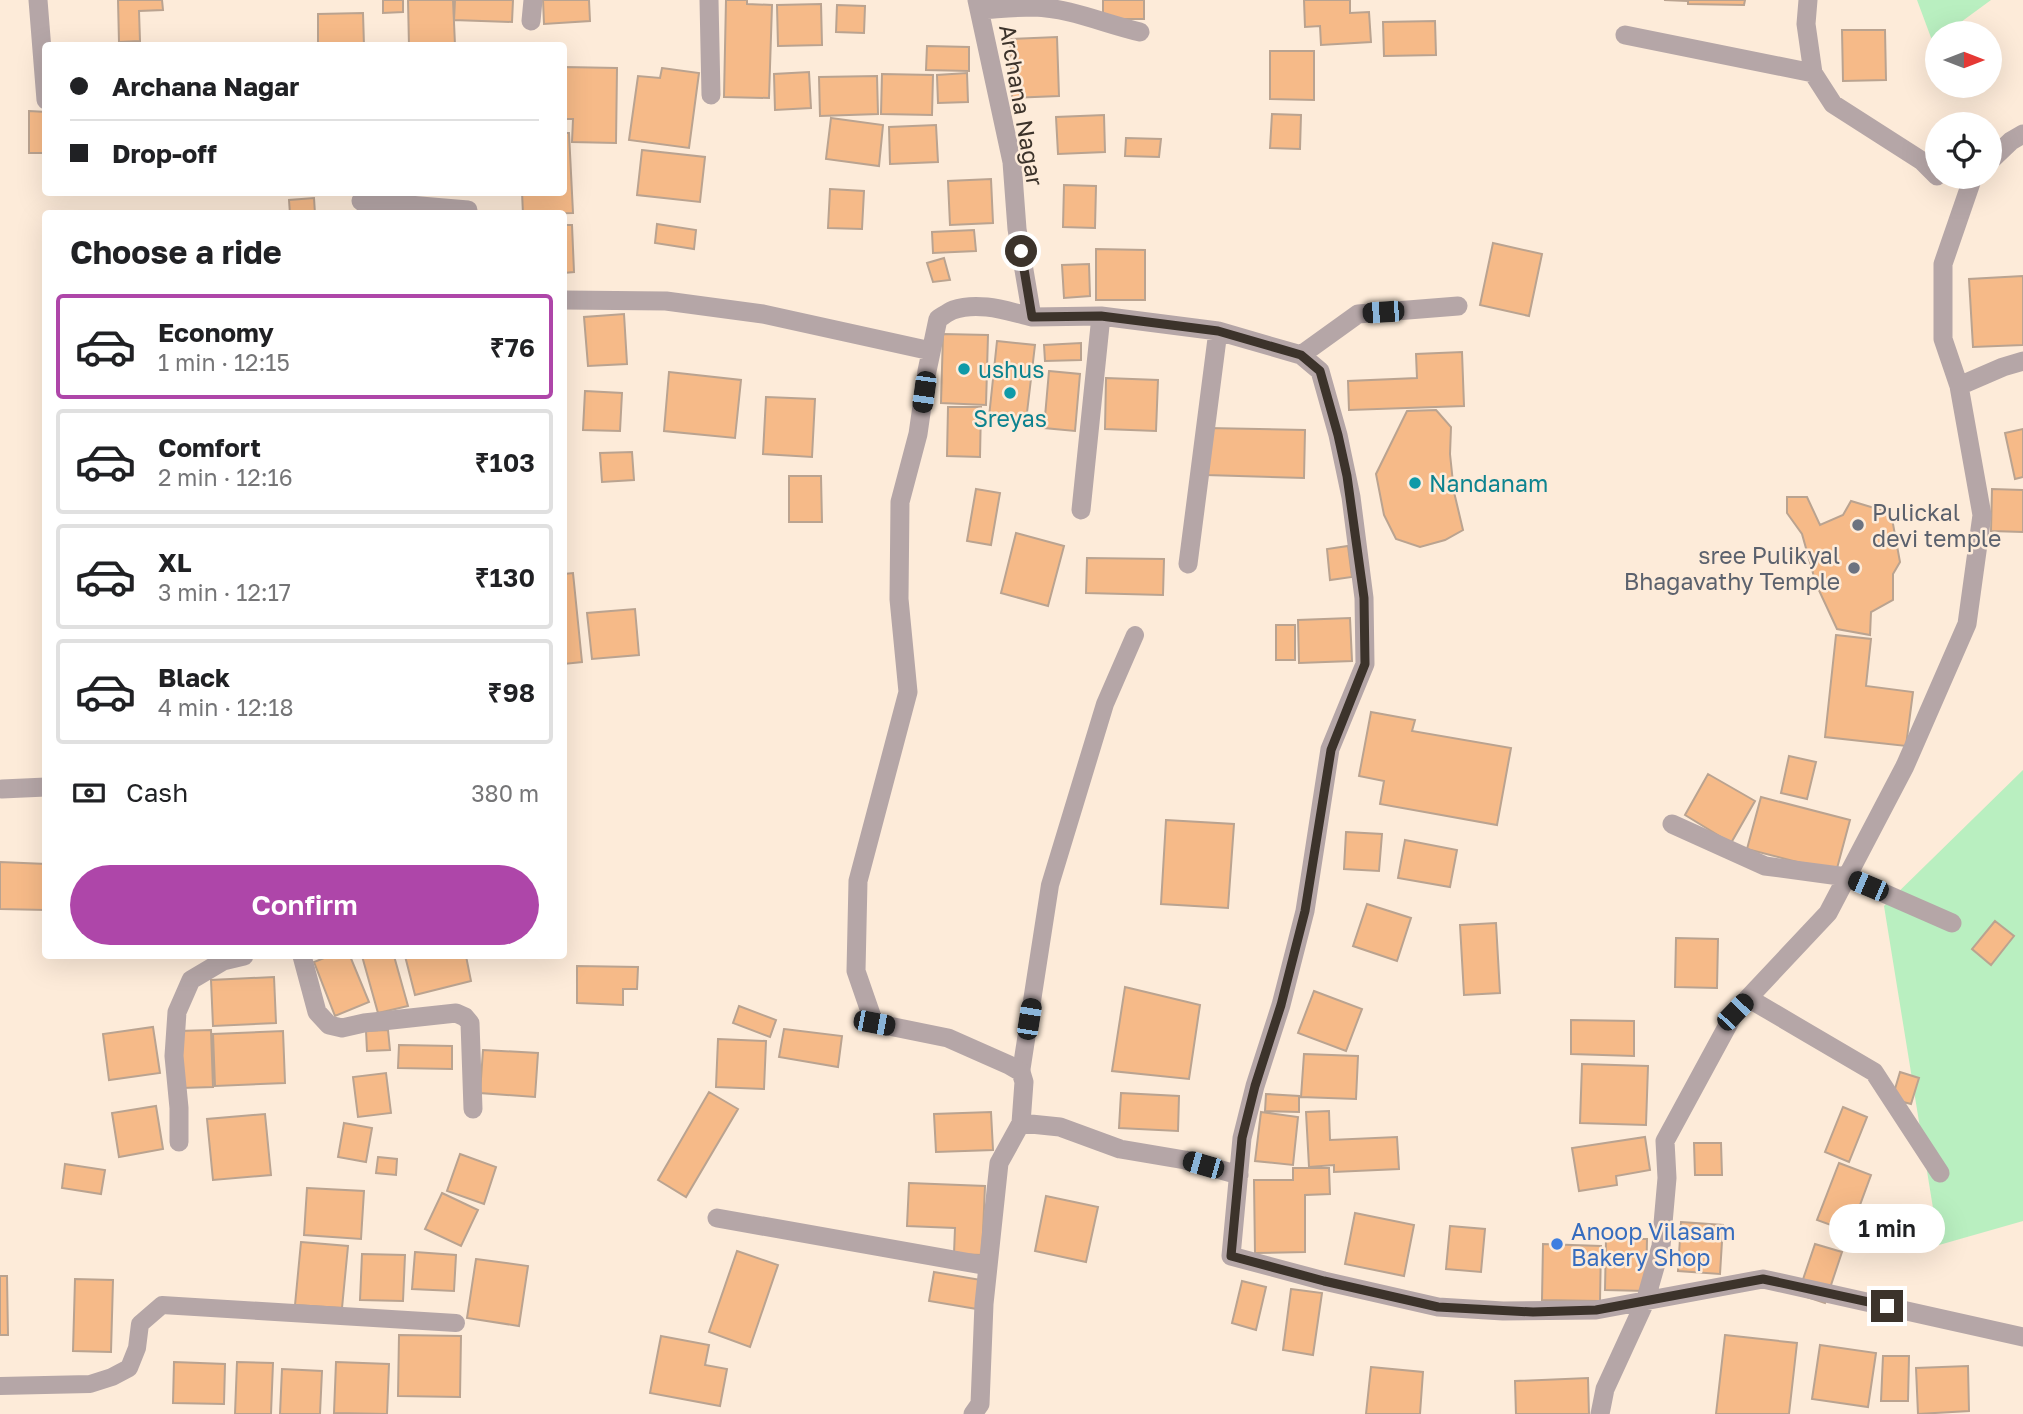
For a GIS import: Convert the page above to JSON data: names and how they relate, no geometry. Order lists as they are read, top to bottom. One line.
{"streets":{"street":["Archana Nagar"]},"places":["ushus","Sreyas","Nandanam","Pulickal devi temple","sree Pulikyal Bhagavathy Temple","Anoop Vilasam Bakery Shop"],"north":"right","page":{"banner":["Archana Nagar","Drop-off"],"heading":"Choose a ride","list":[{"name":"Economy","note":"1 min · 12:15","value":"₹76"},{"name":"Comfort","note":"2 min · 12:16","value":"₹103"},{"name":"XL","note":"3 min · 12:17","value":"₹130"},{"name":"Black","note":"4 min · 12:18","value":"₹98"}],"pay":["Cash","380 m"],"buttons":"Confirm","bubble":"1 min"}}
